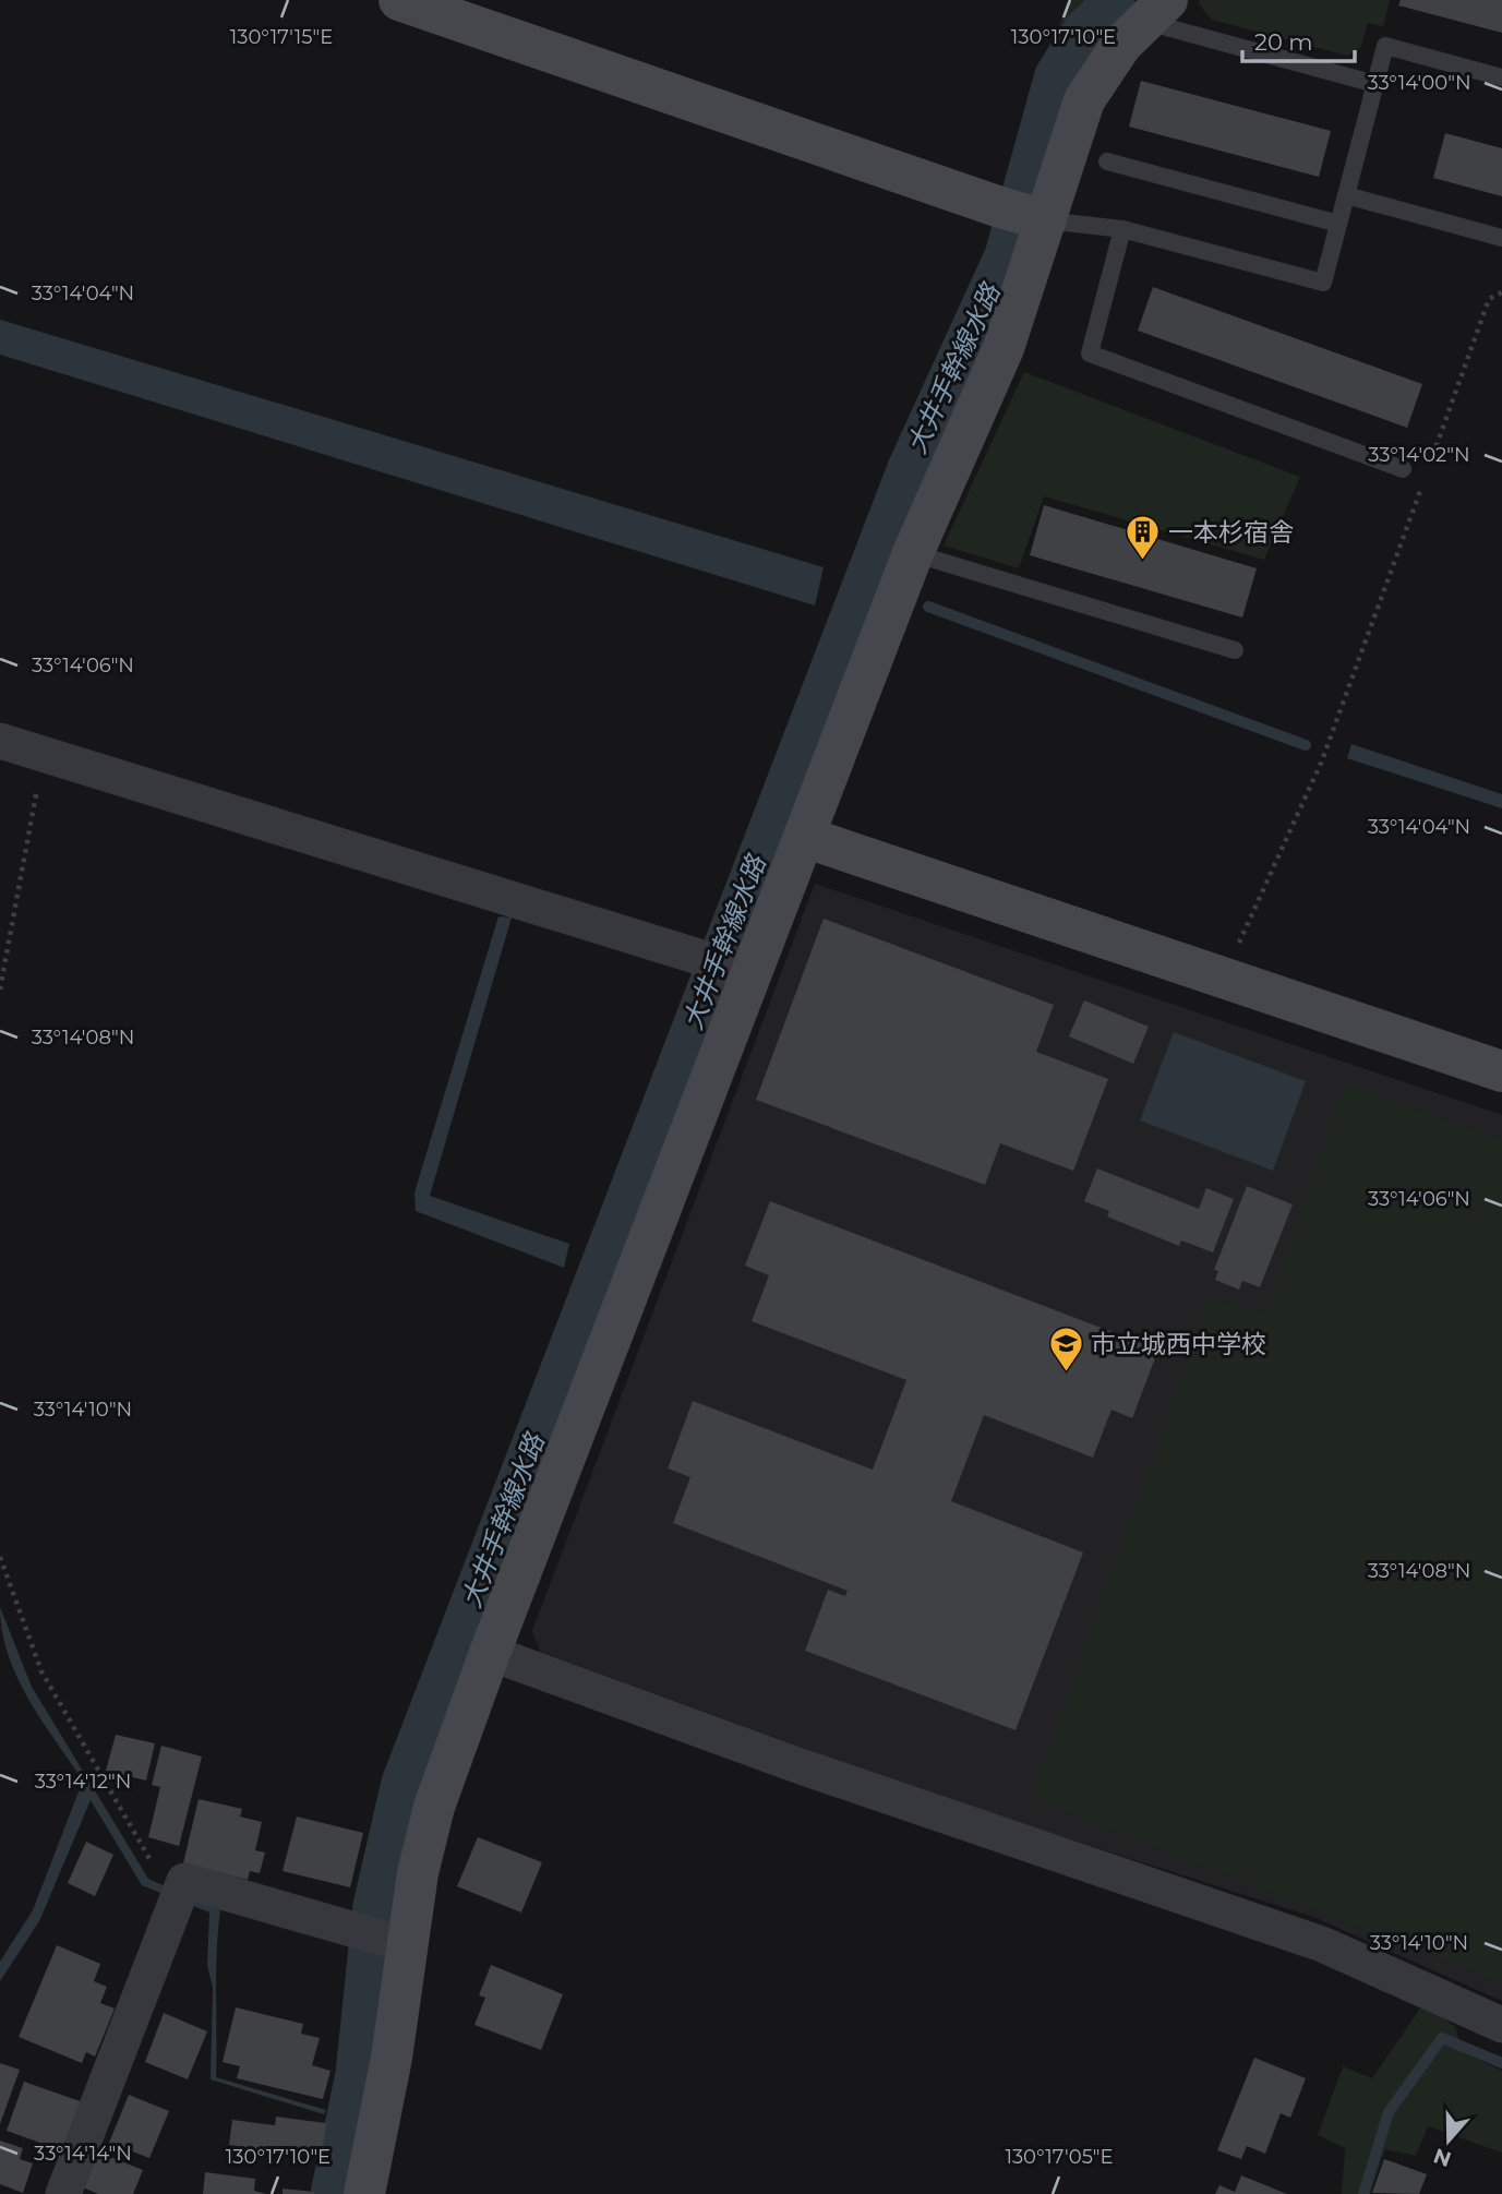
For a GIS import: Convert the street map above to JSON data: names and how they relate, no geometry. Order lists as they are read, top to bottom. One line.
{"water":["大井手幹線水路"],"places":{"building":["一本杉宿舎"],"school or university":["市立城西中学校"]},"scale_bar":"20 m","north":"bottom","coordinates":["130°17'15\"E","130°17'10\"E","33°14'00\"N","33°14'04\"N","33°14'02\"N","33°14'06\"N","33°14'08\"N","33°14'10\"N","33°14'12\"N","33°14'14\"N","130°17'05\"E"]}
